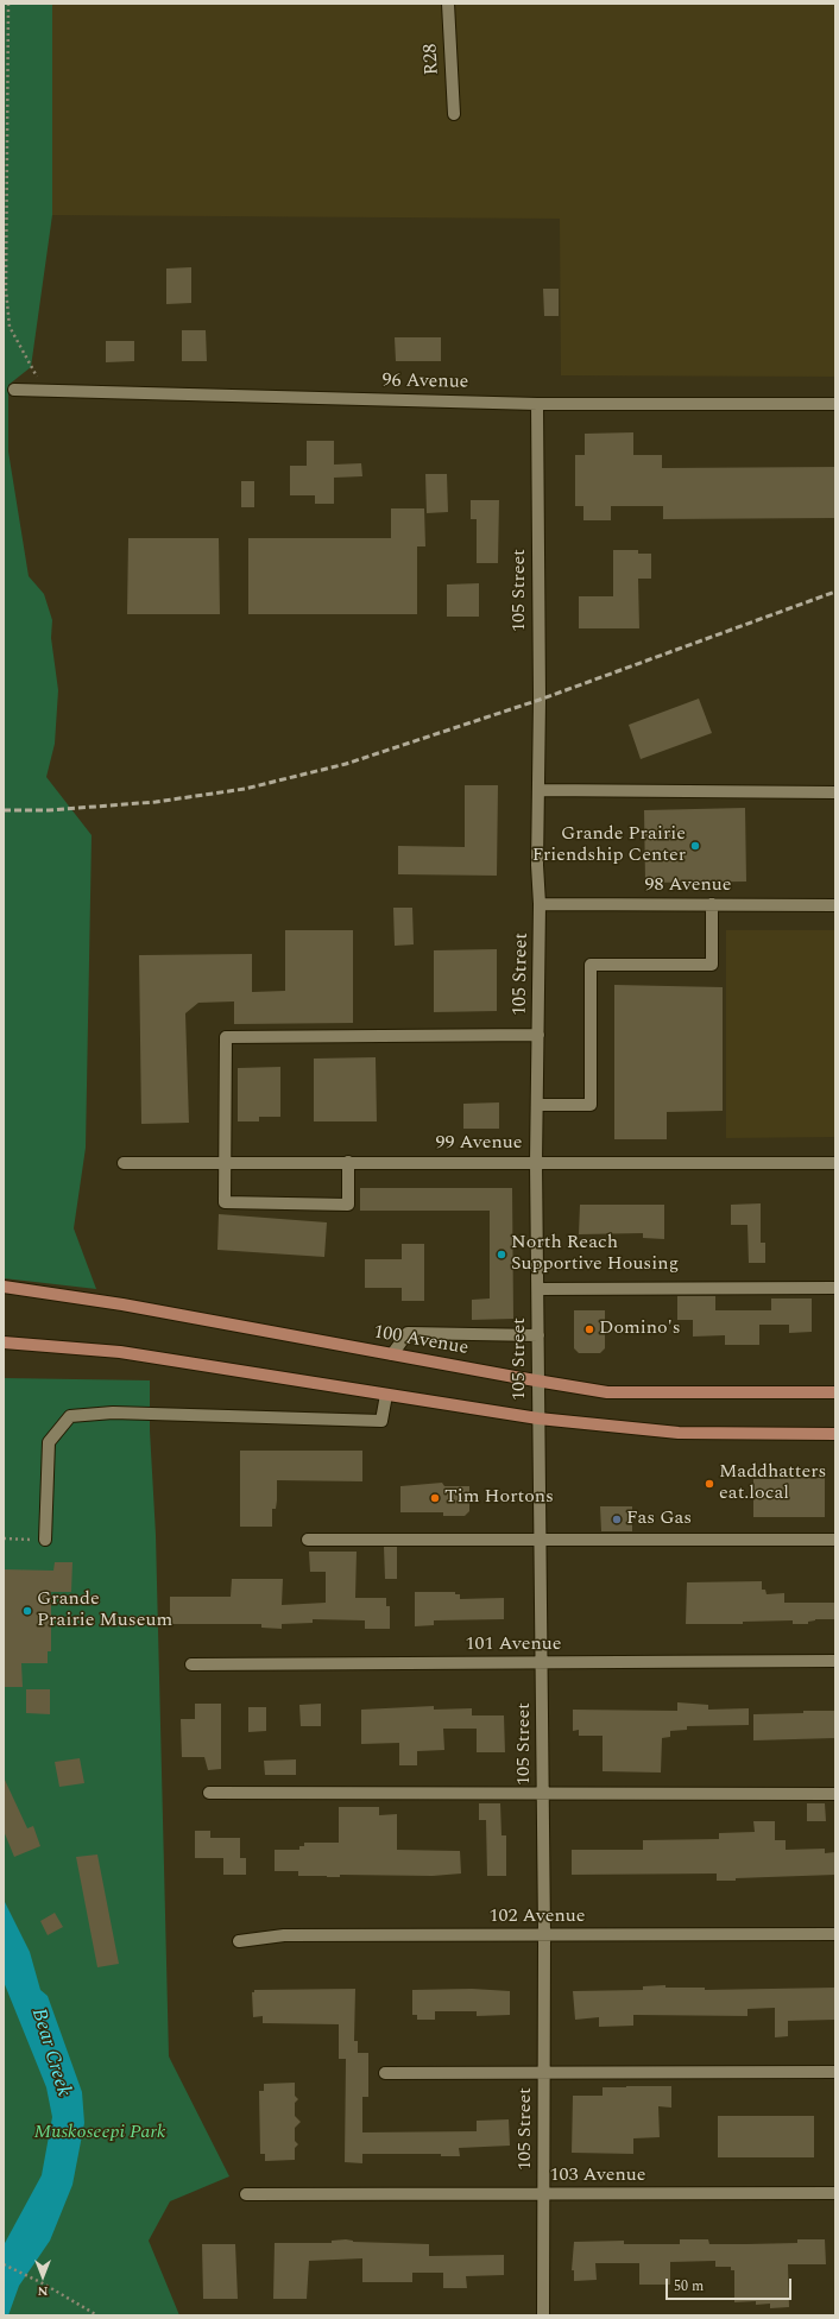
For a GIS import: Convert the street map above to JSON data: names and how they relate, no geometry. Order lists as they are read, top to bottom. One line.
{"streets":{"main road":["100 Avenue"],"street":["R28","96 Avenue","105 Street","98 Avenue","99 Avenue","101 Avenue","102 Avenue","103 Avenue"]},"crossings":[["96 Avenue","105 Street"],["105 Street","98 Avenue"],["105 Street","99 Avenue"],["105 Street","100 Avenue"],["105 Street","101 Avenue"],["105 Street","102 Avenue"],["105 Street","103 Avenue"]],"water":["Bear Creek"],"parks":["Muskoseepi Park"],"places":["Grande Prairie Friendship Center","North Reach Supportive Housing","Domino's","Maddhatters eat.local","Tim Hortons","Fas Gas","Grande Prairie Museum"],"scale_bar":"50 m","north":"bottom"}
